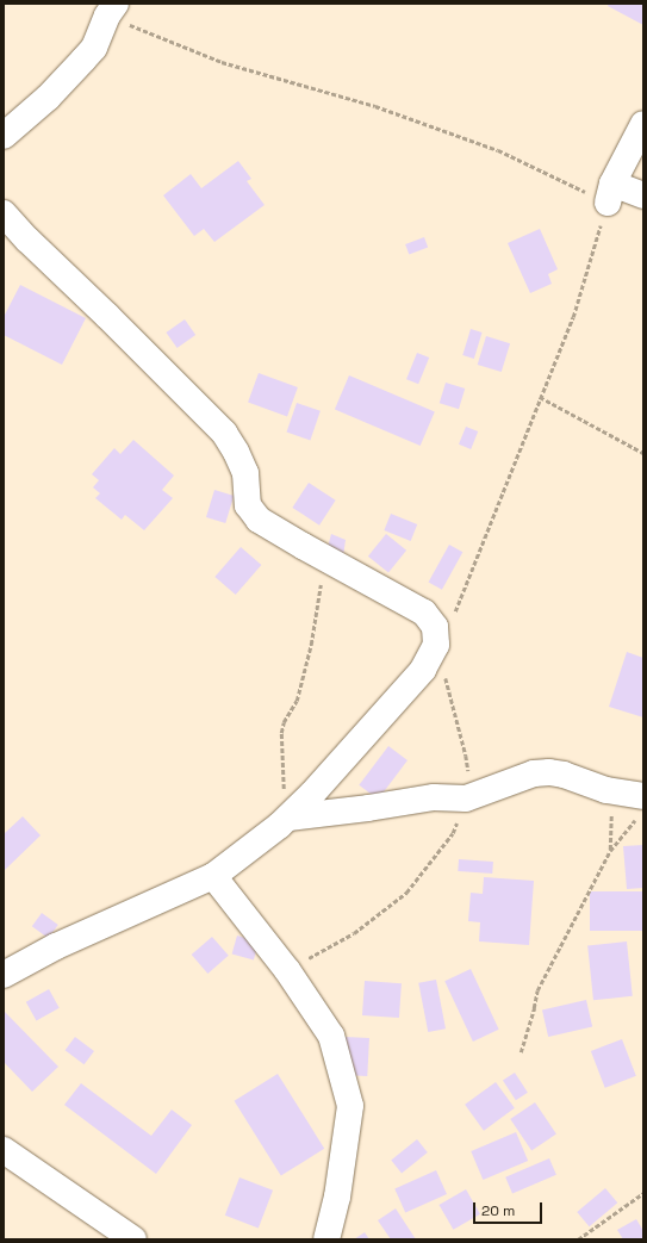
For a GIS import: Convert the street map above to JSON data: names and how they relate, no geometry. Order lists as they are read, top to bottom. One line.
{"scale_bar":"20 m"}
